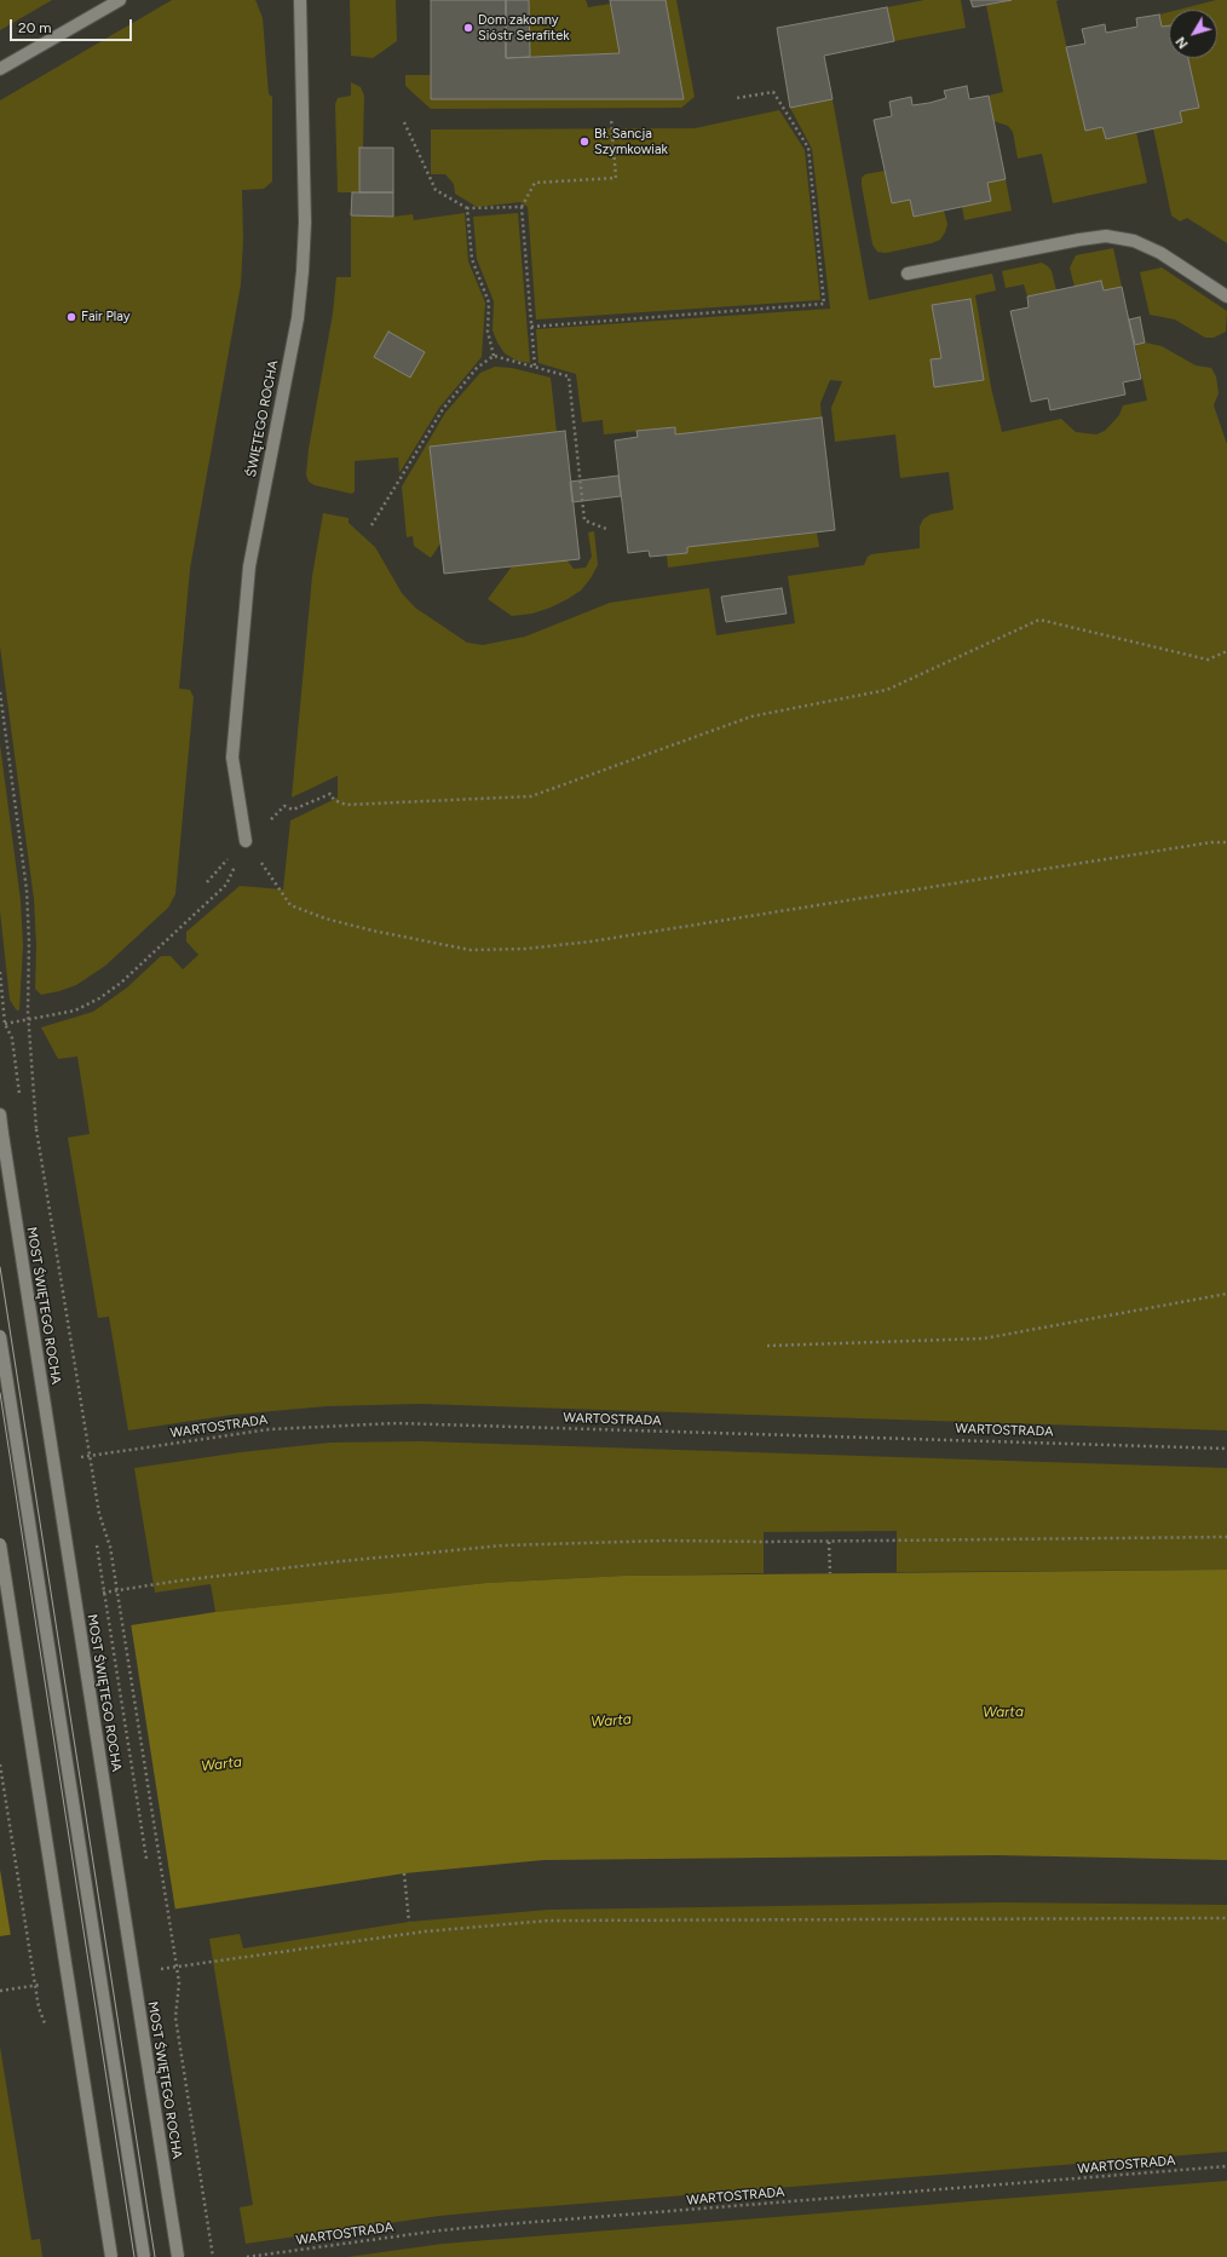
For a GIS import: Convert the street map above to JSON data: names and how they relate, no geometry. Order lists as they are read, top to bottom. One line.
{"streets":{"street":["ŚWIĘTEGO ROCHA","MOST ŚWIĘTEGO ROCHA"],"path":["WARTOSTRADA"]},"water":["Warta"],"places":["Dom zakonny Sióstr Serafitek","Bł. Sancja Szymkowiak","Fair Play"],"scale_bar":"20 m","north":"bottom left"}
